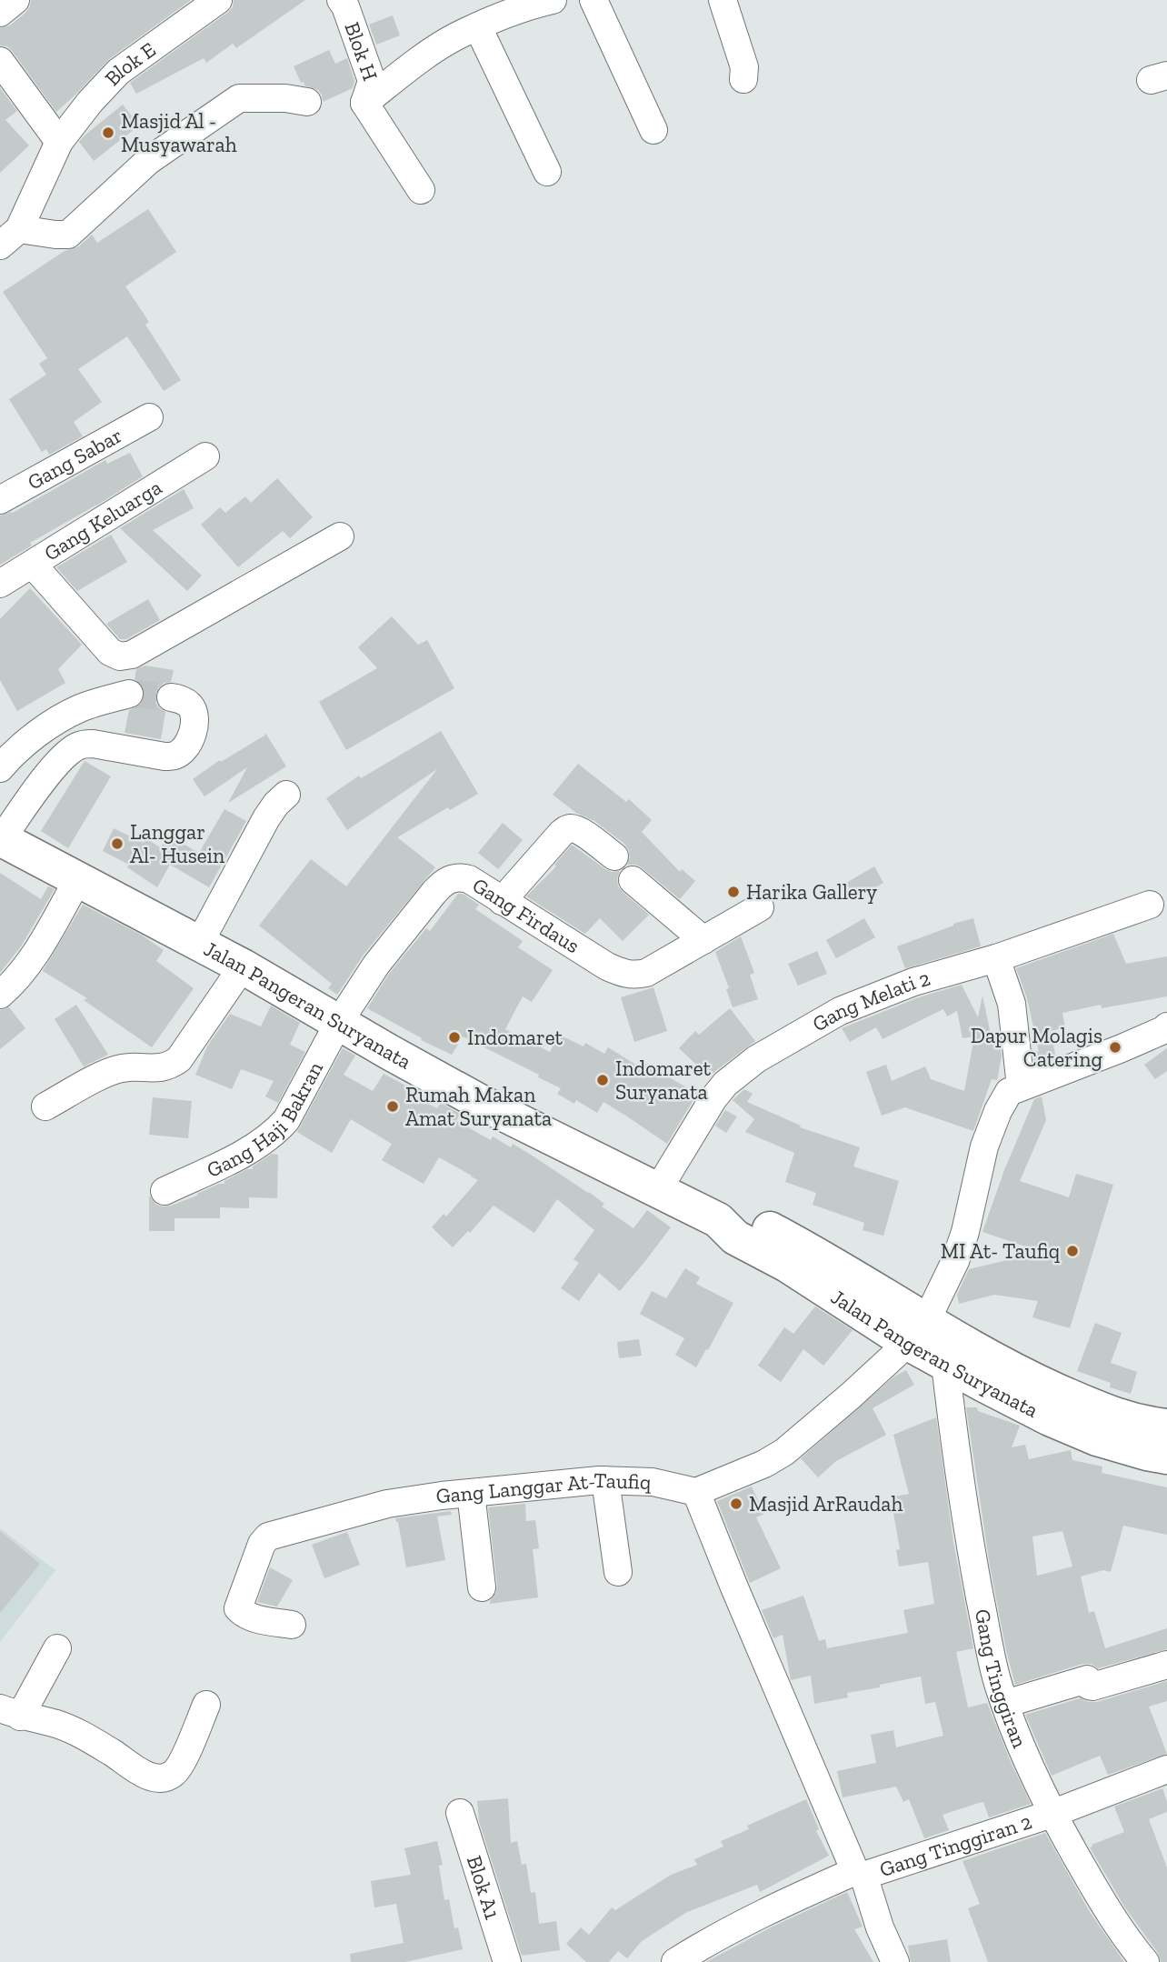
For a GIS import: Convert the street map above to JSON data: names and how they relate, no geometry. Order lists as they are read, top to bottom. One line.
{"streets":{"main road":["Jalan Pangeran Suryanata"],"street":["Blok H","Blok E","Gang Sabar","Gang Keluarga","Gang Firdaus","Gang Melati 2","Gang Haji Bakran","Gang Langgar At-Taufiq","Gang Tinggiran","Gang Tinggiran 2","Blok A1"]},"crossings":[["Gang Firdaus","Jalan Pangeran Suryanata"],["Gang Firdaus","Gang Haji Bakran"],["Gang Melati 2","Jalan Pangeran Suryanata"],["Jalan Pangeran Suryanata","Gang Haji Bakran"],["Jalan Pangeran Suryanata","Gang Tinggiran"],["Gang Tinggiran","Gang Tinggiran 2"]],"places":["Masjid Al - Musyawarah","Langgar Al- Husein","Harika Gallery","Indomaret","Dapur Molagis Catering","Indomaret Suryanata","Rumah Makan Amat Suryanata","MI At- Taufiq","Masjid ArRaudah"]}
